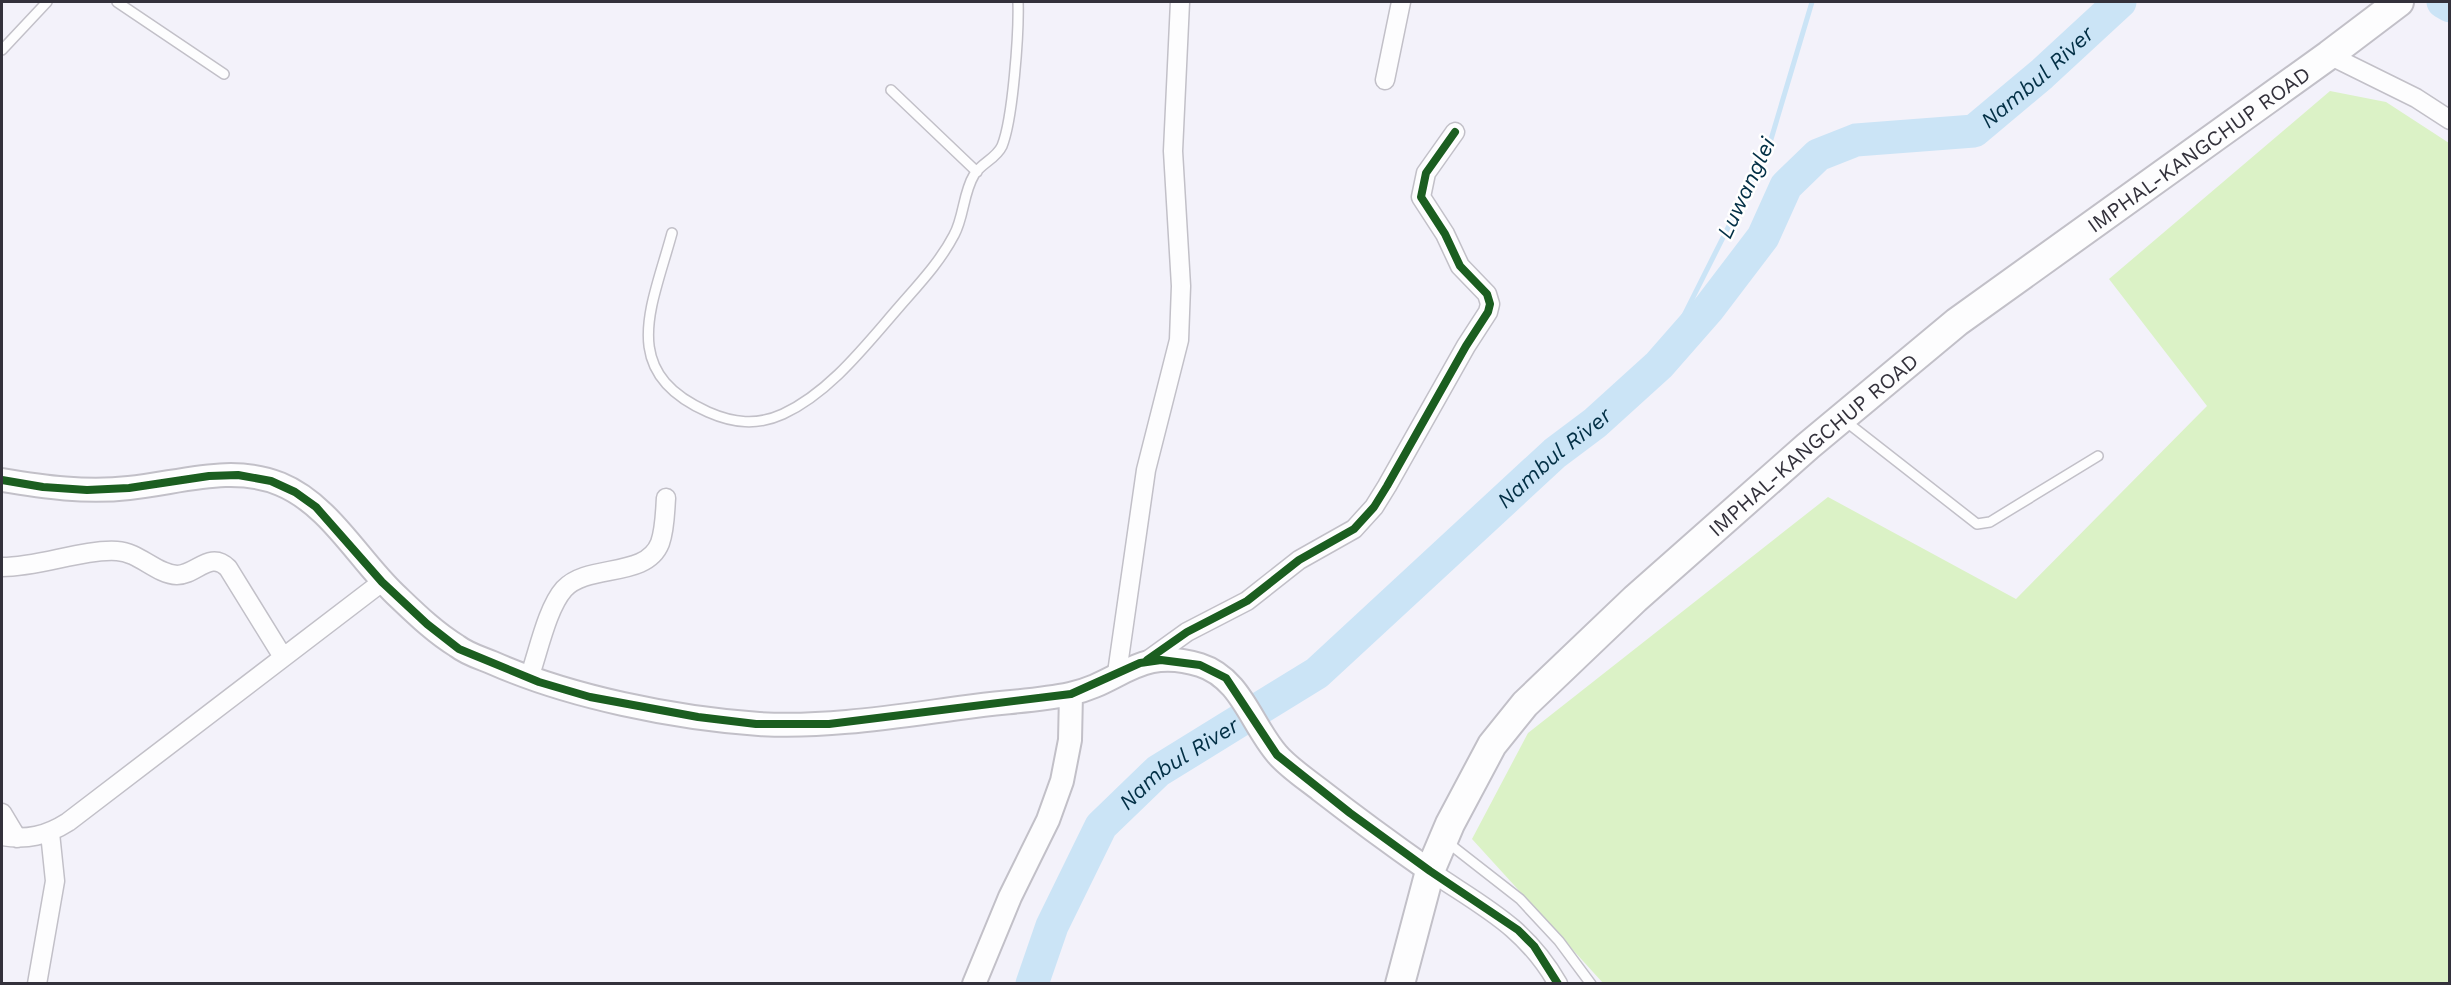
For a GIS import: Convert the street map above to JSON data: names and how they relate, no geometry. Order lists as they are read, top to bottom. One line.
{"streets":{"main road":["IMPHAL-KANGCHUP ROAD"]},"water":["Nambul River","Luwanglei"]}
